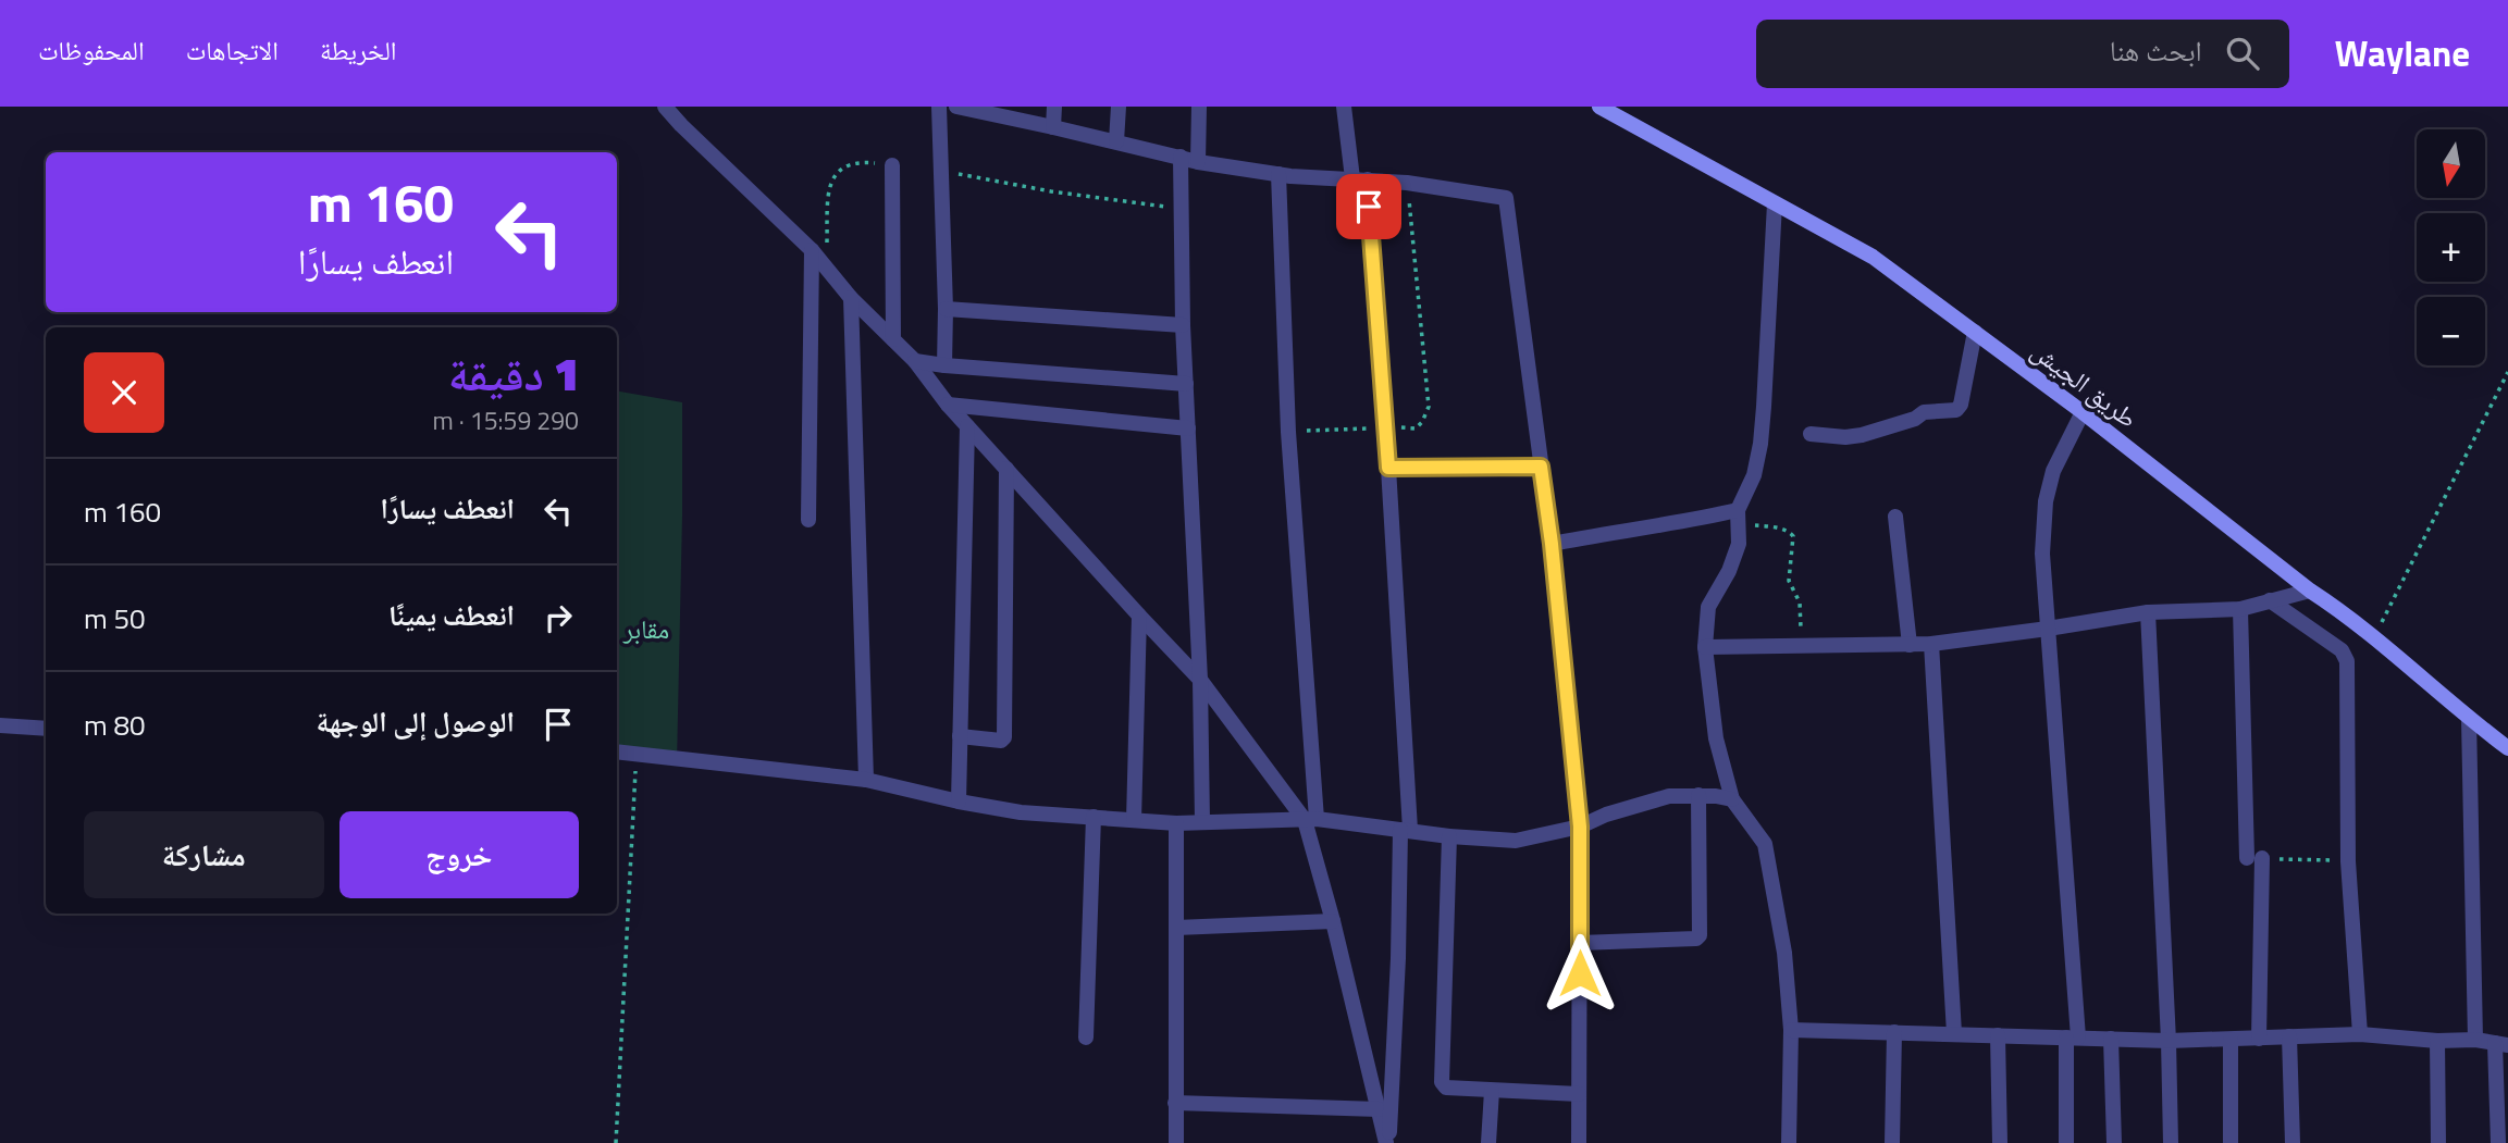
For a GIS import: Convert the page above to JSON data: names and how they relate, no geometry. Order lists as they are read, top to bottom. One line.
{"streets":{"main road":["طريق الجيش"]},"parks":["مقابر"],"north":"bottom","page":{"header":"Waylane","search":"ابحث هنا","nav":["الخريطة","الاتجاهات","المحفوظات"],"map_buttons":["+","−"],"turn":["160 m","انعطف يسارًا"],"heading":["1 دقيقة","290 m · 15:59"],"list":[{"name":"انعطف يسارًا","value":"160 m"},{"name":"انعطف يمينًا","value":"50 m"},{"name":"الوصول إلى الوجهة","value":"80 m"}],"buttons":["خروج","مشاركة"]}}
